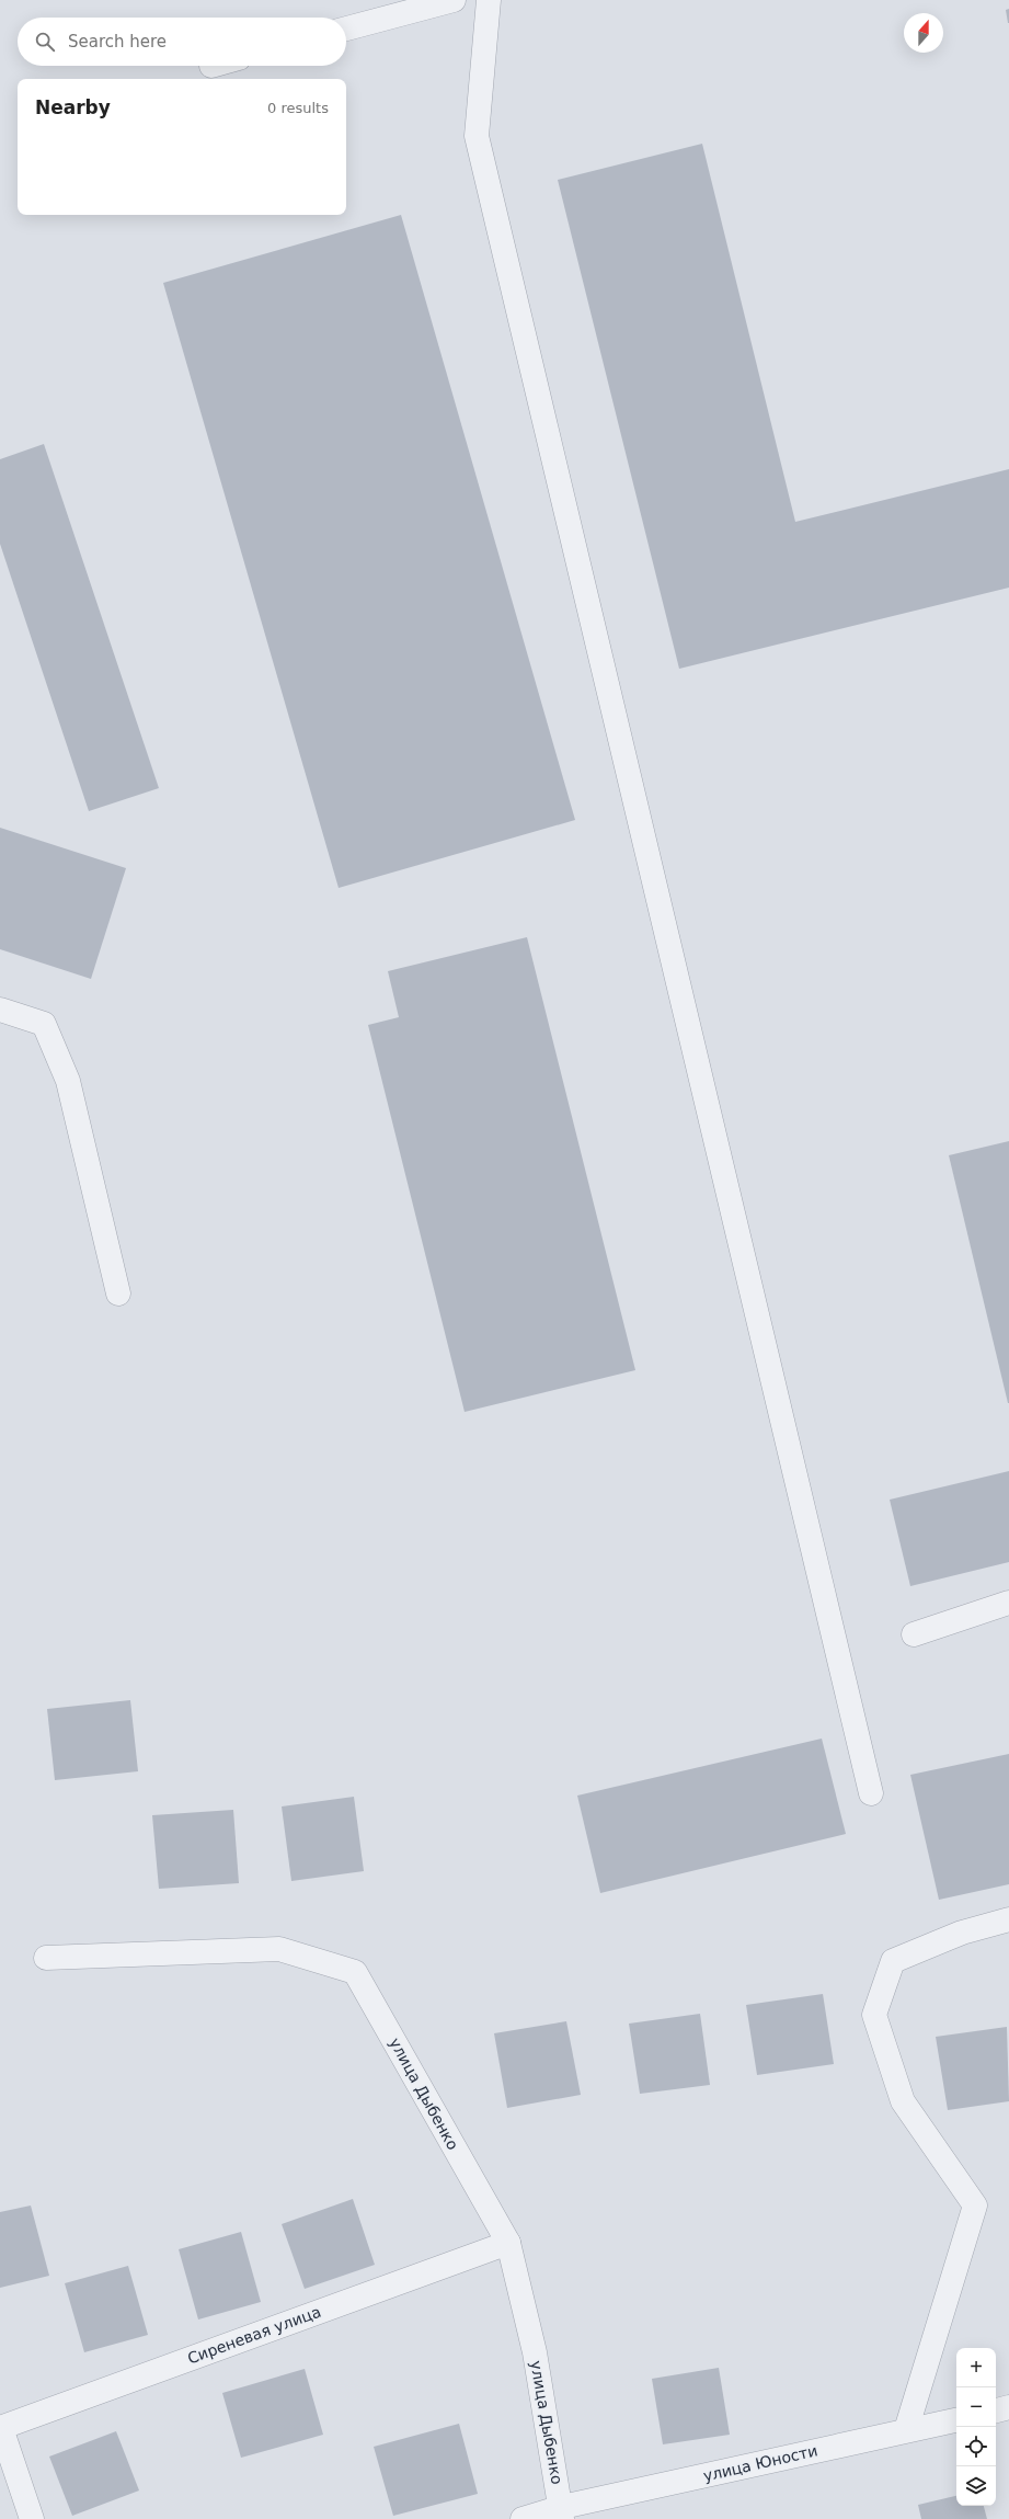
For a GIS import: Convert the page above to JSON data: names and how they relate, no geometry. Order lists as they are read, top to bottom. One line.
{"streets":{"street":["улица Дыбенко","Сиреневая улица","улица Юности"]},"crossings":[["улица Дыбенко","Сиреневая улица"],["улица Дыбенко","улица Юности"]],"north":"top","page":{"search":"Search here","heading":["Nearby","0 results"],"map_buttons":["+","−"]}}
